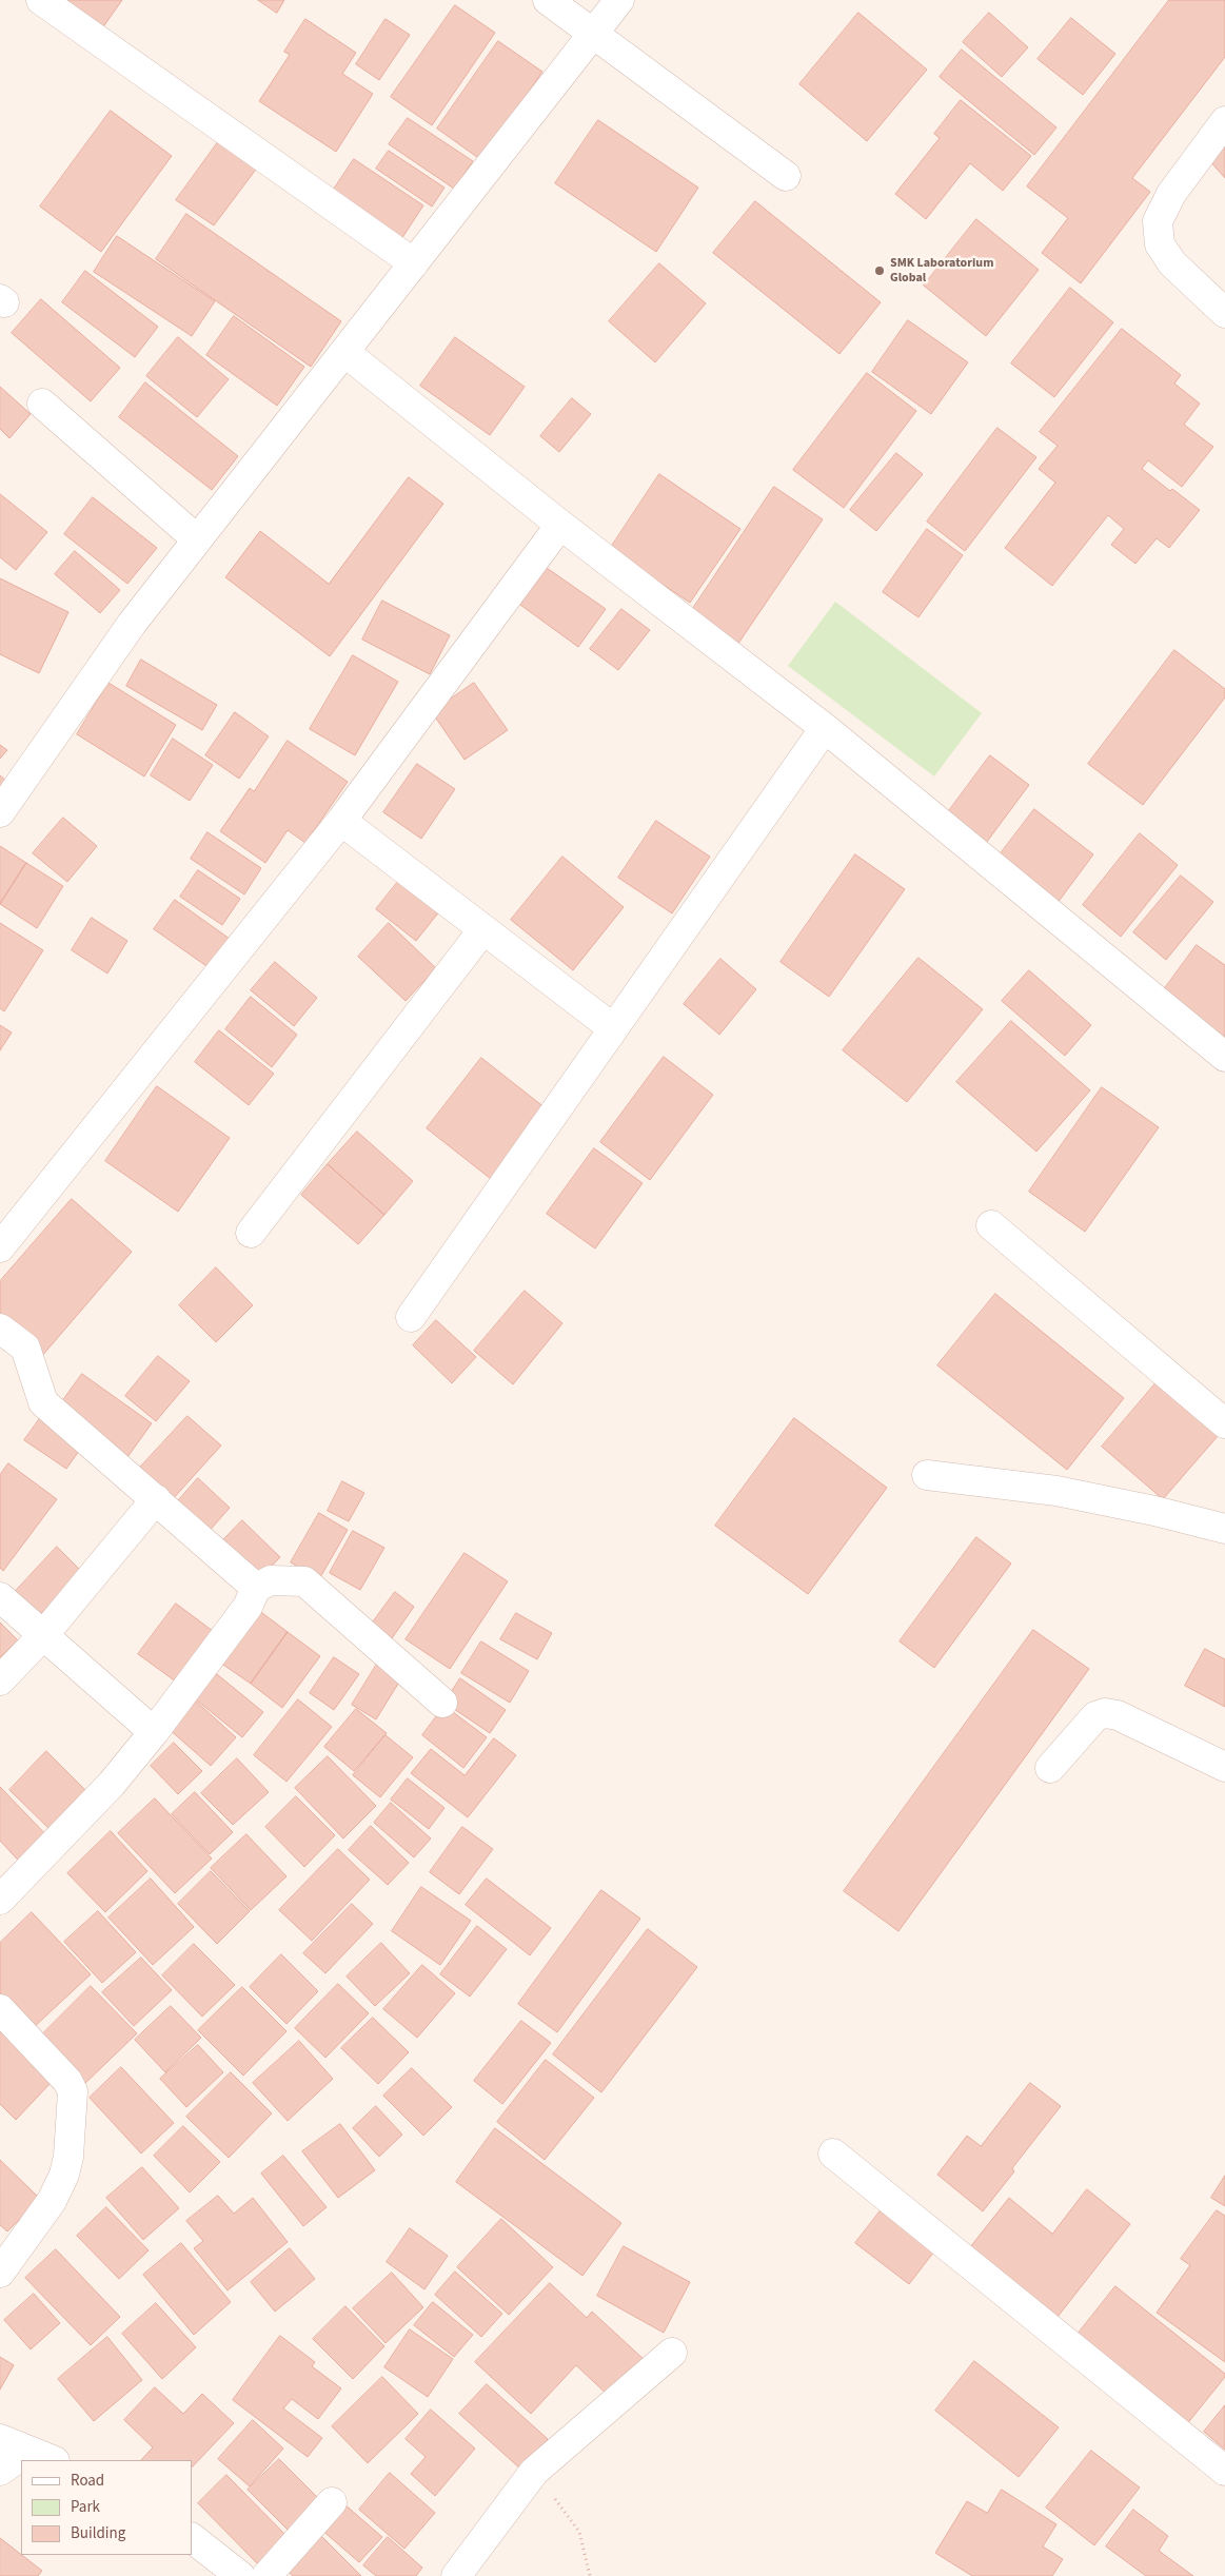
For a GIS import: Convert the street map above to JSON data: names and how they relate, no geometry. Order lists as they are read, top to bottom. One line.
{"places":["SMK Laboratorium Global"],"legend":["Road","Park","Building"]}
